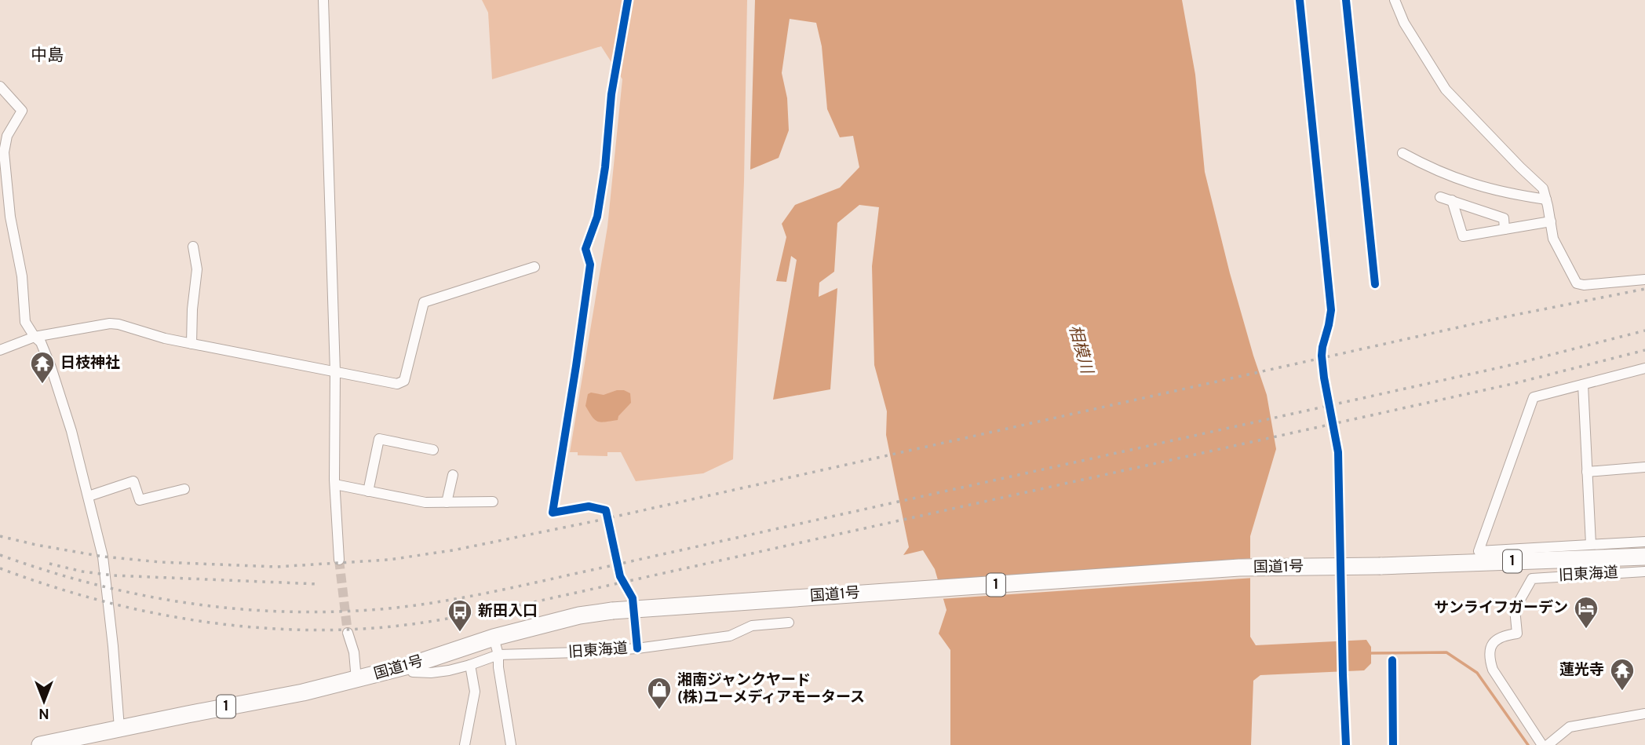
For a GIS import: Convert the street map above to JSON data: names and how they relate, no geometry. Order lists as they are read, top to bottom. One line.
{"streets":{"highway":["1","国道1号"],"street":["旧東海道"]},"crossings":[["国道1号","旧東海道"]],"districts":["中島"],"water":["相模川"],"places":{"temple":["日枝神社","蓮光寺"],"hotel":["サンライフガーデン"],"bus stop":["新田入口"],"shop":["湘南ジャンクヤード (株)ユーメディアモータース"]},"north":"bottom"}
